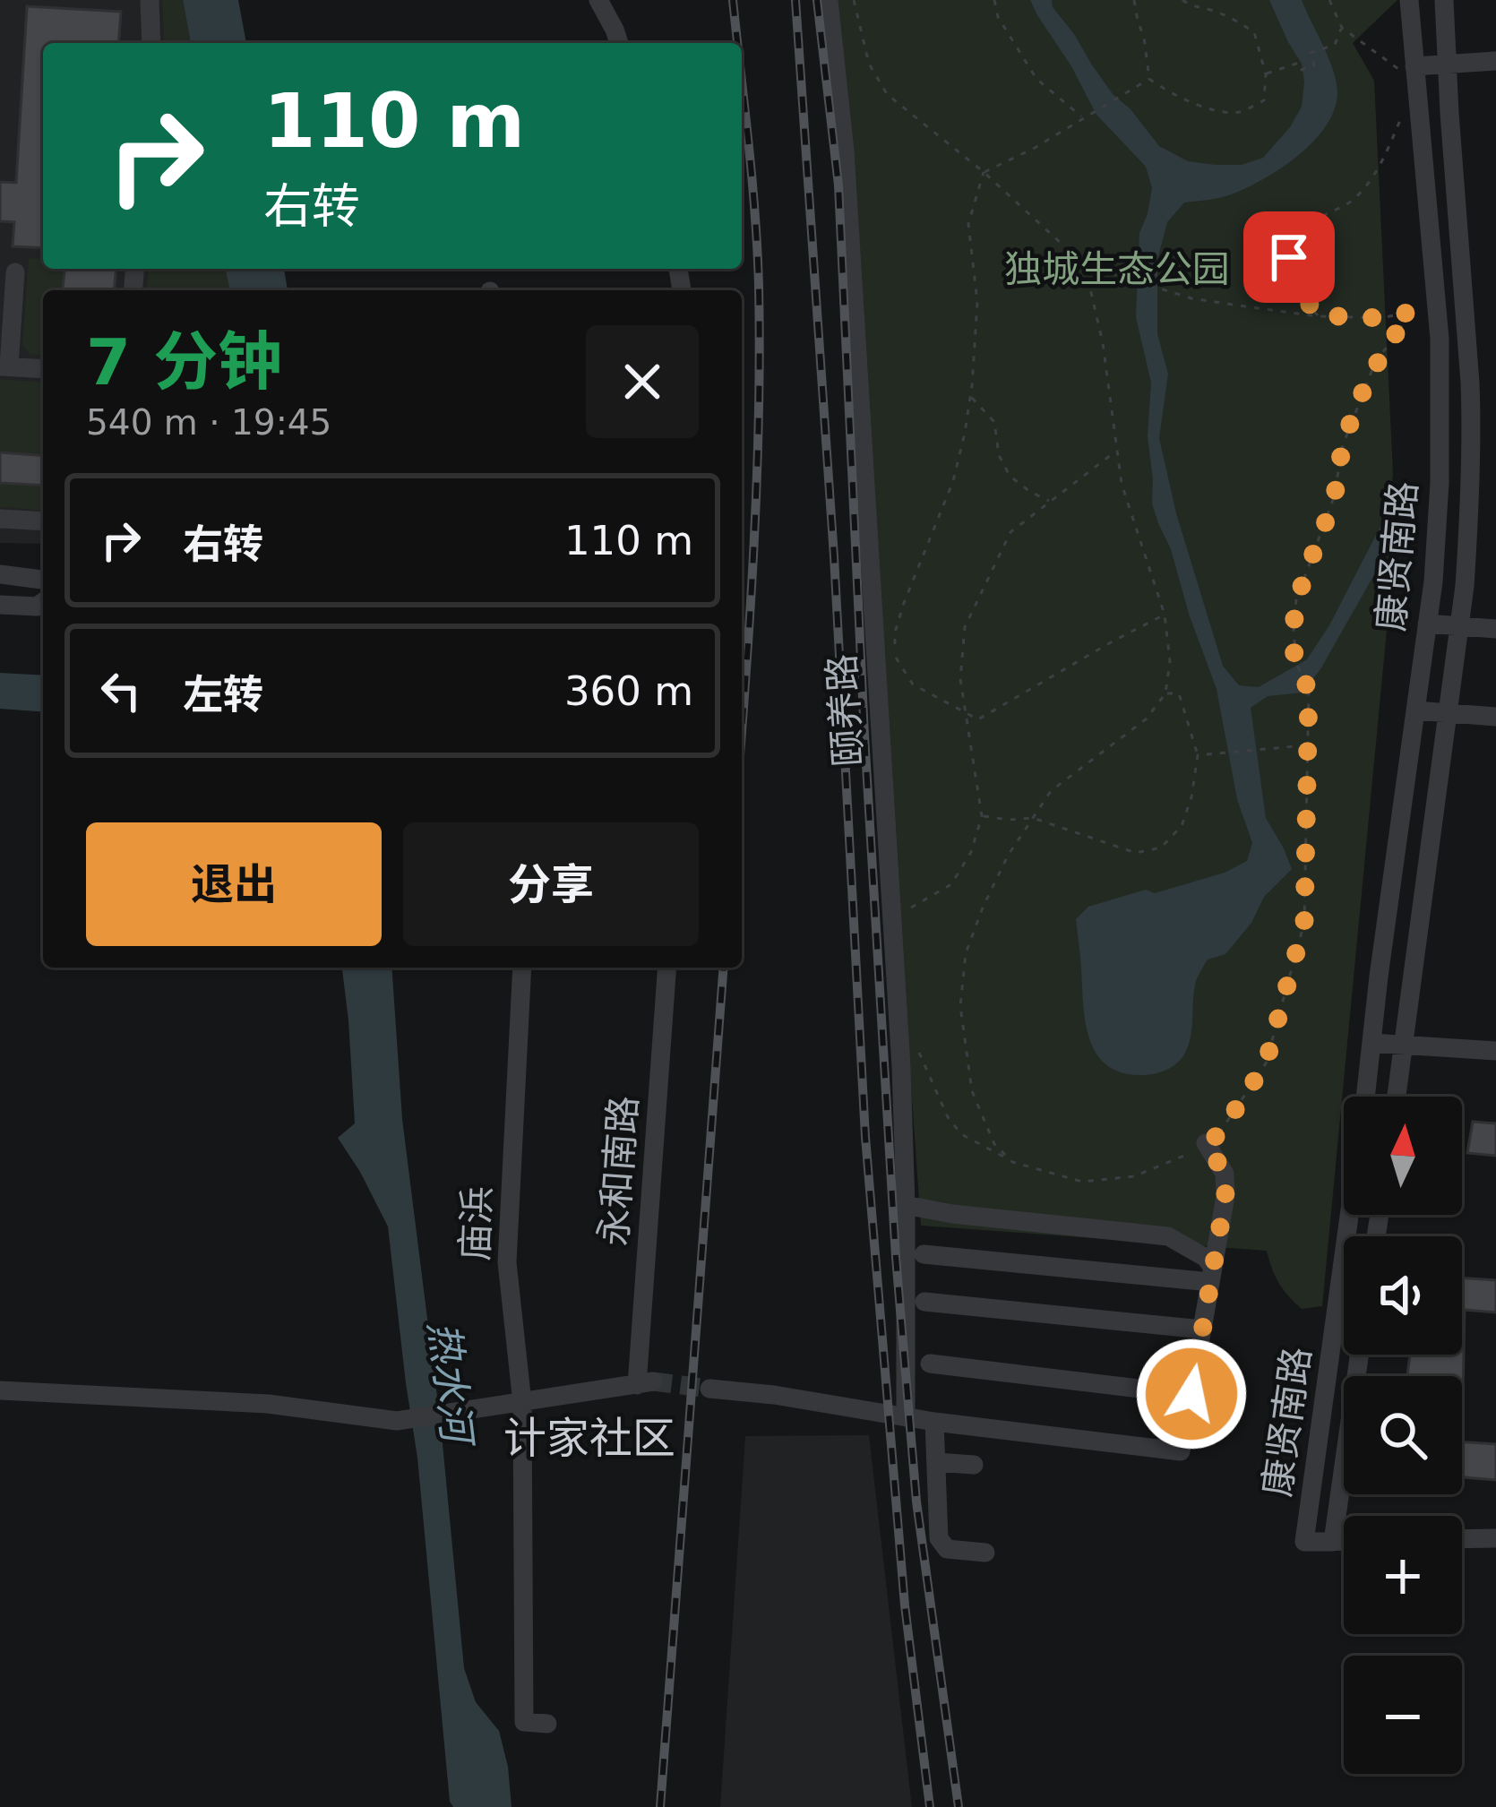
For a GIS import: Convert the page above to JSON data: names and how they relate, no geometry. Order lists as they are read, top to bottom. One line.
{"streets":{"street":["康贤南路","颐养路","永和南路","庙浜"]},"crossings":[["永和南路","庙浜"]],"districts":["计家社区"],"water":["热水河"],"parks":["独城生态公园"],"north":"top","page":{"turn":["110 m","右转"],"heading":["7 分钟","540 m · 19:45"],"list":[{"name":"右转","value":"110 m"},{"name":"左转","value":"360 m"}],"buttons":["退出","分享"],"map_buttons":["+","−"]}}
